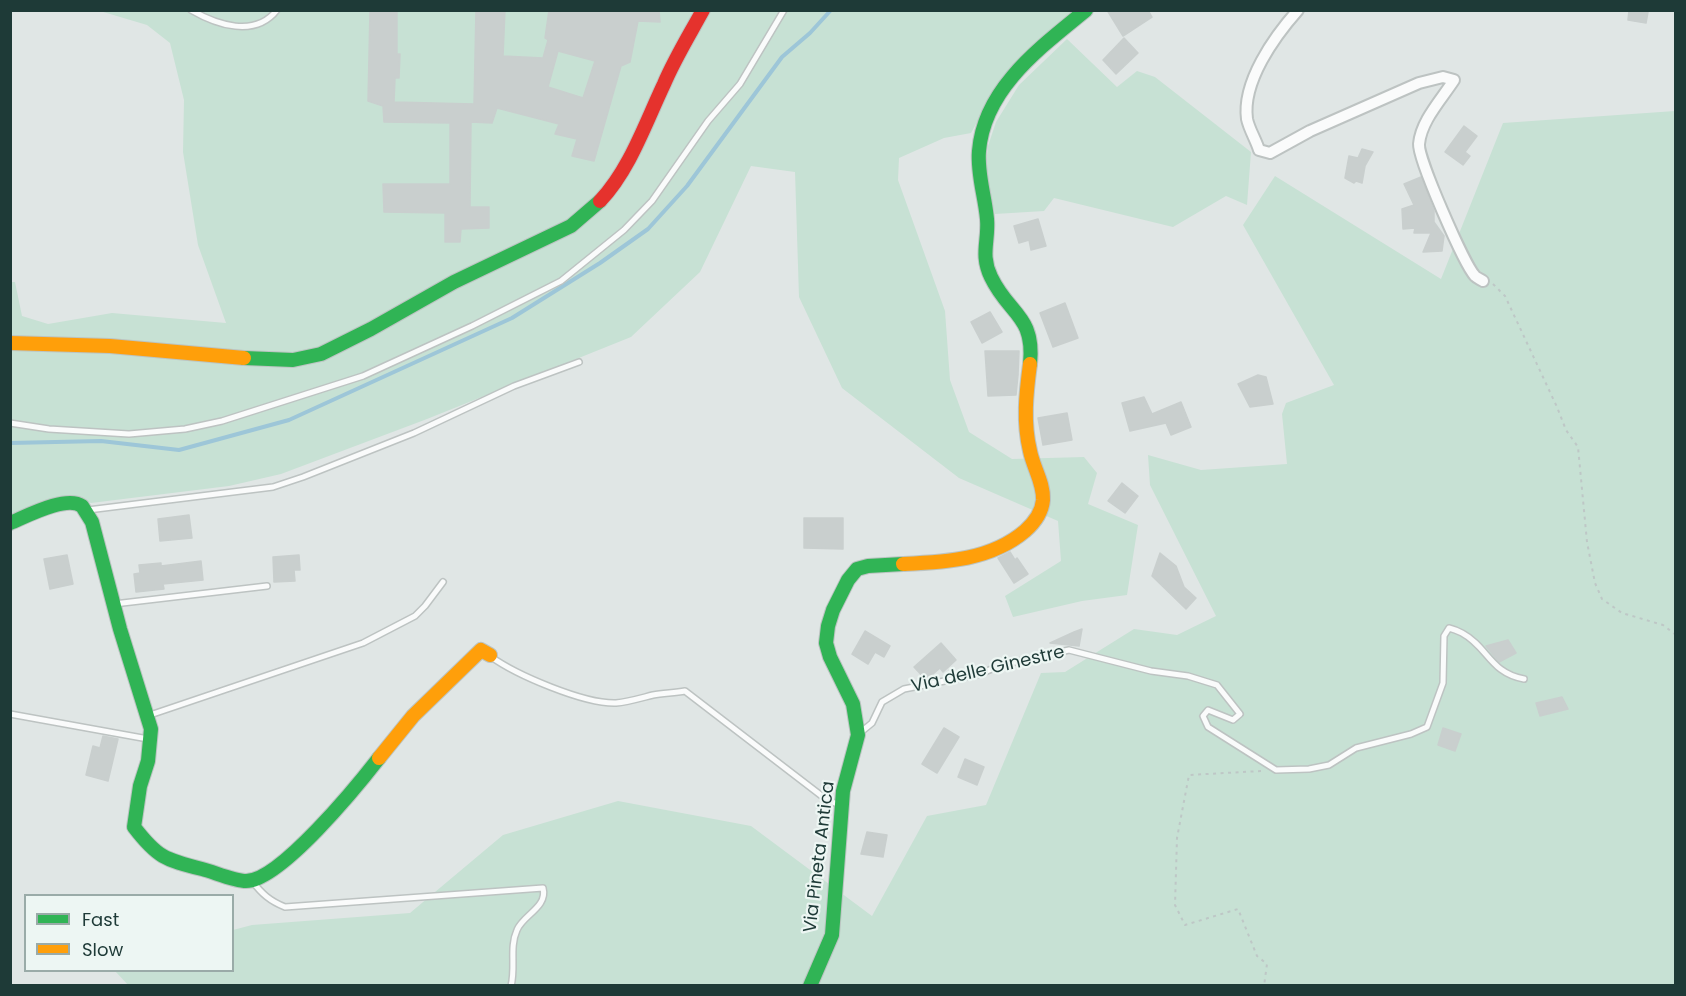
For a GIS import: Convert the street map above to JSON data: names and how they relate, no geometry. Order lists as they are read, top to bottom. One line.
{"streets":{"street":["Via Pineta Antica"],"lane":["Via delle Ginestre"]},"crossings":[["Via delle Ginestre","Via Pineta Antica"]],"legend":["Fast","Slow"]}
